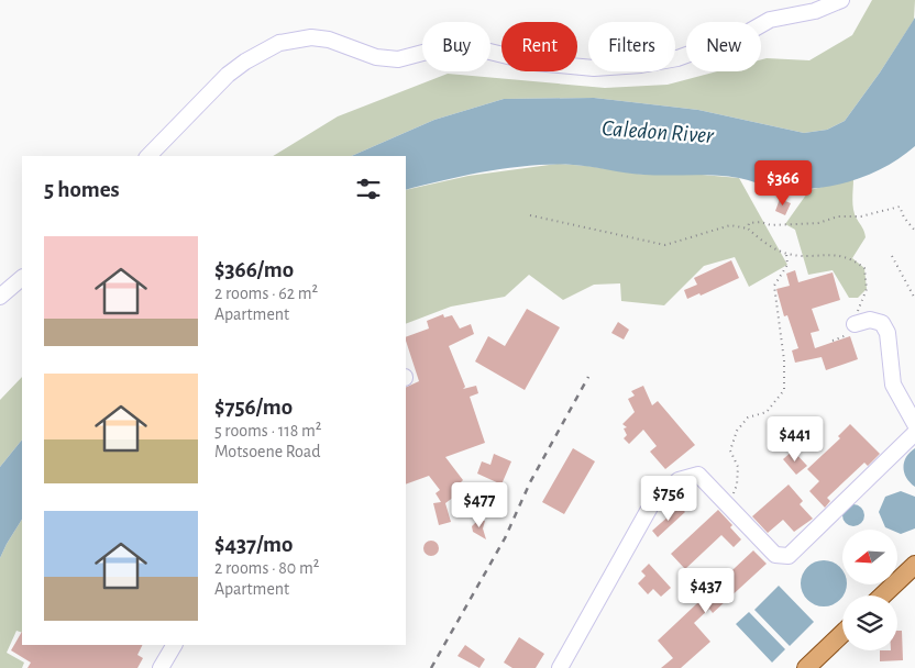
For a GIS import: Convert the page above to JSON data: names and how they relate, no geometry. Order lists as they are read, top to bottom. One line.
{"water":["Caledon River"],"north":"left","page":{"chip":["Buy","Rent","Filters","New"],"heading":"5 homes","price":["$366","$441","$756","$477","$437"],"list":[{"name":"$366/mo","note":"2 rooms · 62 m² · Apartment"},{"name":"$756/mo","note":"5 rooms · 118 m² · Motsoene Road"},{"name":"$437/mo","note":"2 rooms · 80 m² · Apartment"}]}}
